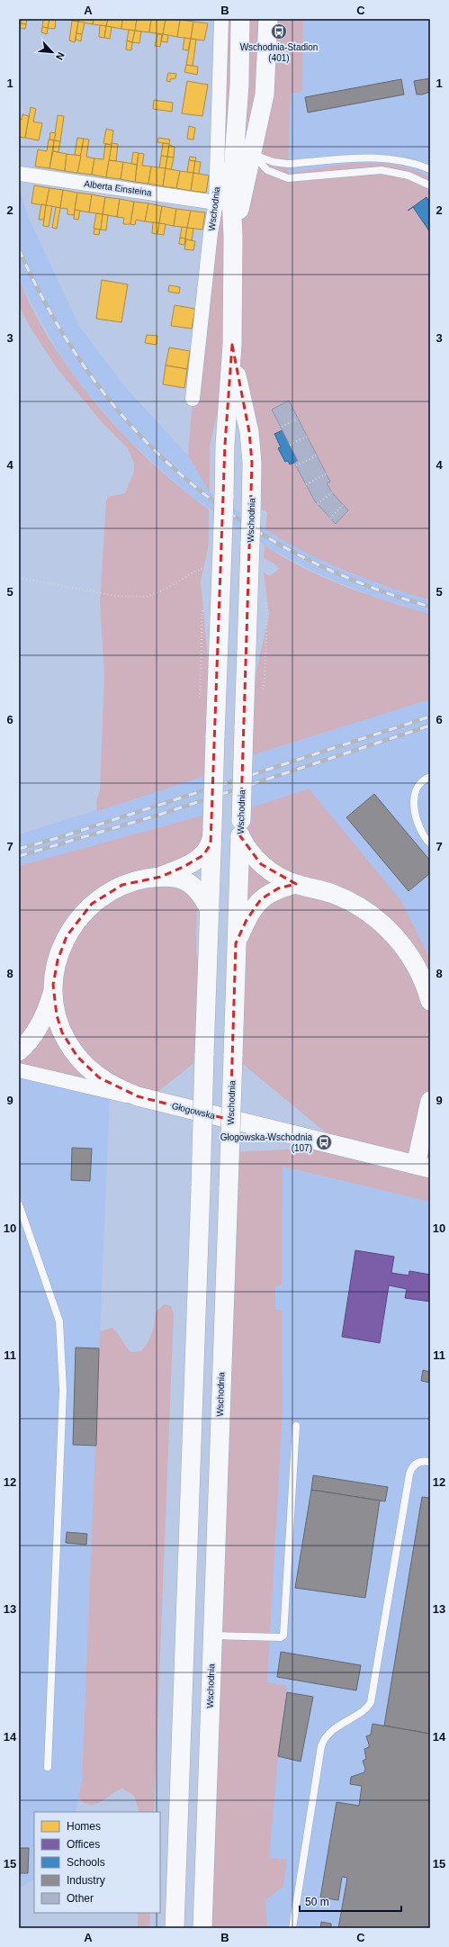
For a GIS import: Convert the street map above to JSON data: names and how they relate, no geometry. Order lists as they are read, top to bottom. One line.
{"streets":{"street":["Alberta Einsteina","Wschodnia","Głogowska"]},"crossings":[["Alberta Einsteina","Wschodnia"]],"places":{"bus stop":["Wschodnia-Stadion (401)","Głogowska-Wschodnia (107)"]},"legend":["Homes","Offices","Schools","Industry","Other"],"scale_bar":"50 m","north":"bottom right","grid":{"columns":["A","B","C"],"rows":["1","2","3","4","5","6","7","8","9","10","11","12","13","14","15"]}}
